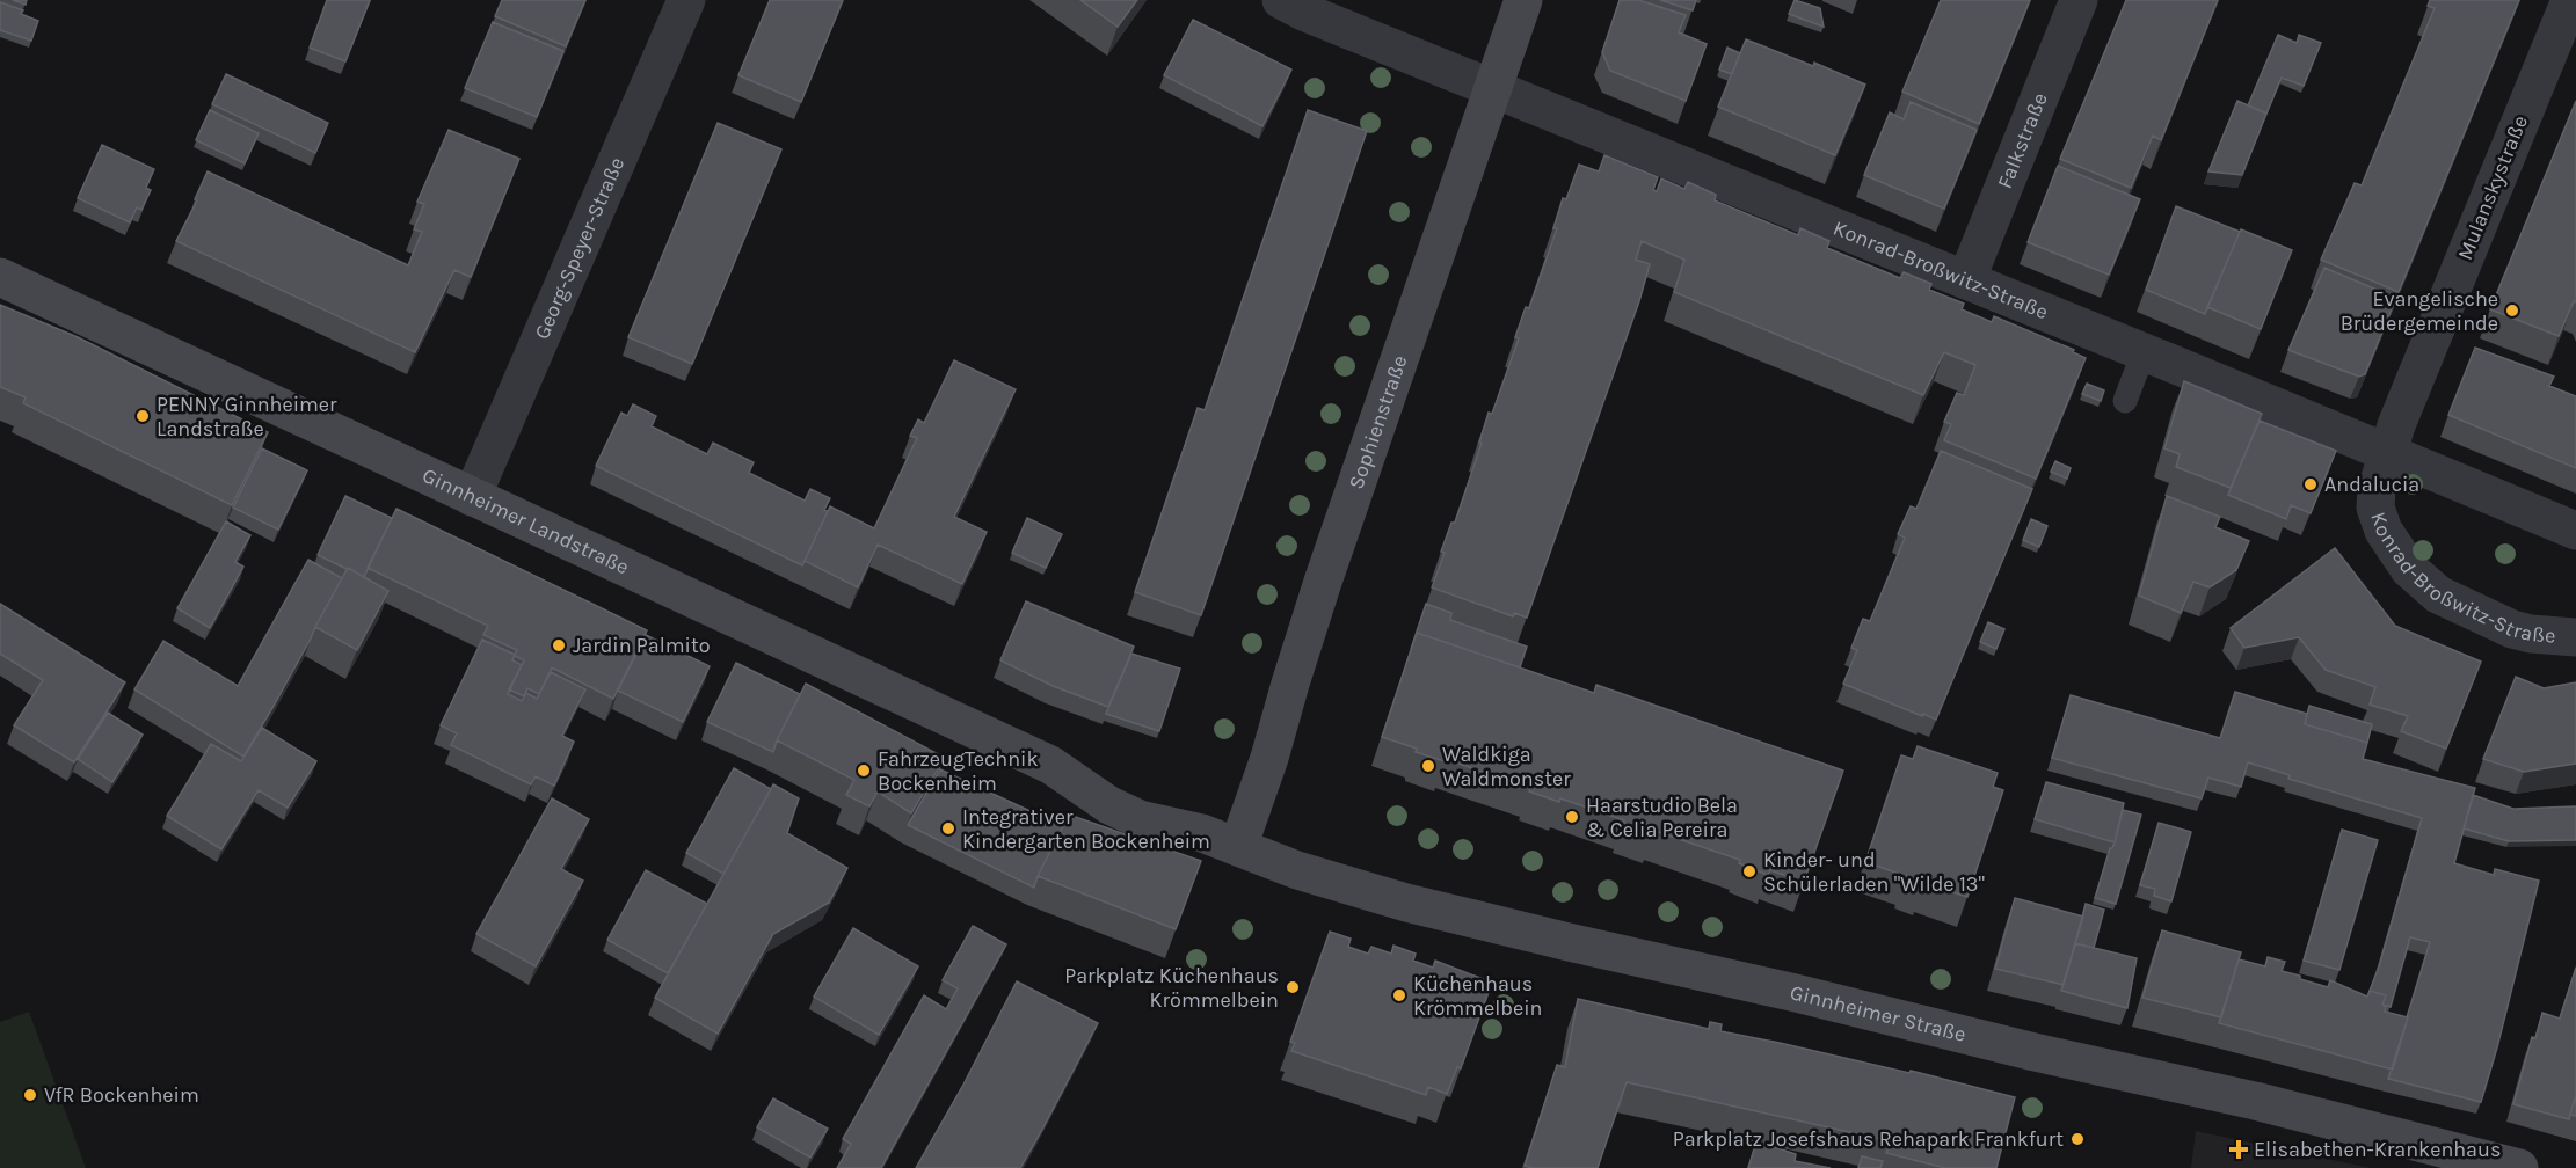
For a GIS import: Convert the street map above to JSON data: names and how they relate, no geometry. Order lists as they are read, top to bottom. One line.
{"streets":{"main road":["Sophienstraße","Ginnheimer Landstraße","Ginnheimer Straße"],"street":["Falkstraße","Mulanskystraße","Georg-Speyer-Straße","Konrad-Broßwitz-Straße"]},"crossings":[["Falkstraße","Konrad-Broßwitz-Straße"],["Mulanskystraße","Konrad-Broßwitz-Straße"],["Georg-Speyer-Straße","Ginnheimer Landstraße"],["Konrad-Broßwitz-Straße","Sophienstraße"],["Sophienstraße","Ginnheimer Landstraße"],["Sophienstraße","Ginnheimer Straße"],["Ginnheimer Landstraße","Ginnheimer Straße"]],"places":{"other":["Evangelische Brüdergemeinde","PENNY Ginnheimer Landstraße","Andalucia","Jardin Palmito","Waldkiga Waldmonster","FahrzeugTechnik Bockenheim","Haarstudio Bela & Celia Pereira","Integrativer Kindergarten Bockenheim","Kinder- und Schülerladen \"Wilde 13\"","Parkplatz Küchenhaus Krömmelbein","Küchenhaus Krömmelbein","VfR Bockenheim","Parkplatz Josefshaus Rehapark Frankfurt"],"health":["Elisabethen-Krankenhaus"]}}
